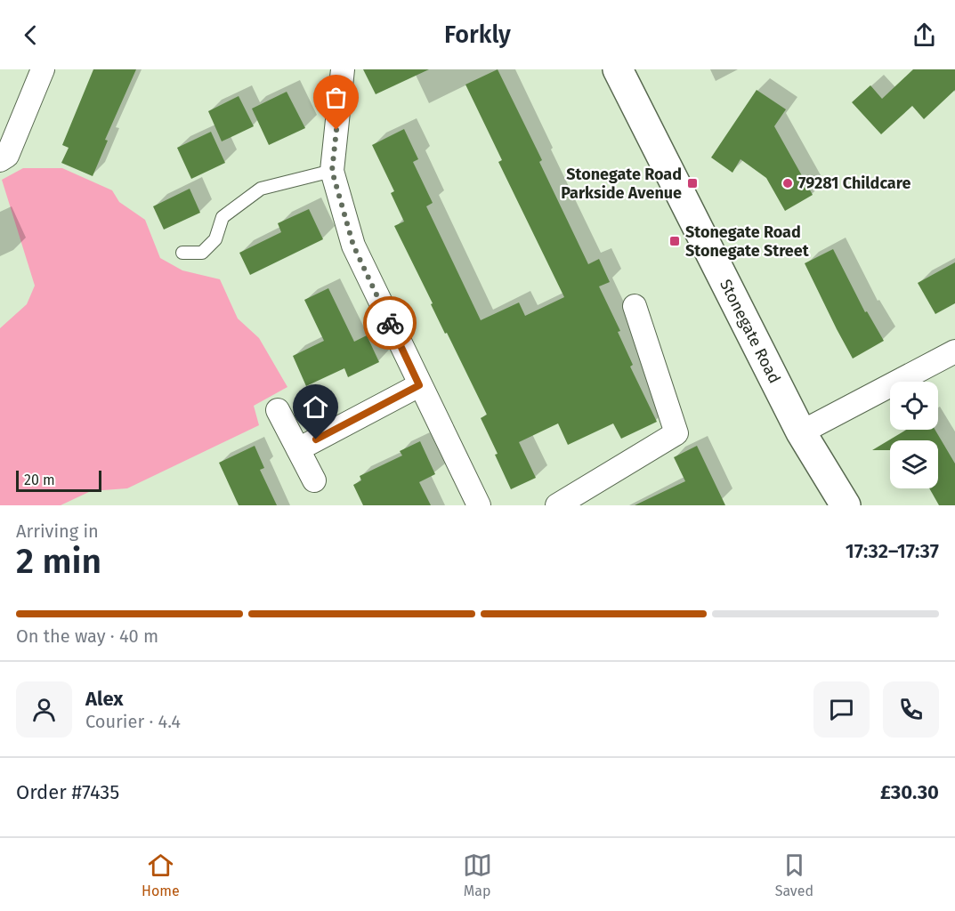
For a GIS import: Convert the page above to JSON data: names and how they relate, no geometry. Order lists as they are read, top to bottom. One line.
{"streets":{"main road":["Stonegate Road"]},"places":{"transit":["Stonegate Road Parkside Avenue","Stonegate Road Stonegate Street"],"other":["79281 Childcare"]},"scale_bar":"20 m","page":{"header":"Forkly","scale":"20 m","heading":["2 min","Arriving in","17:32–17:37"],"panel":["Alex","Courier · 4.4","Order #7435","£30.30"],"bar":"On the way · 40 m","tabs":["Home","Map","Saved"]}}
